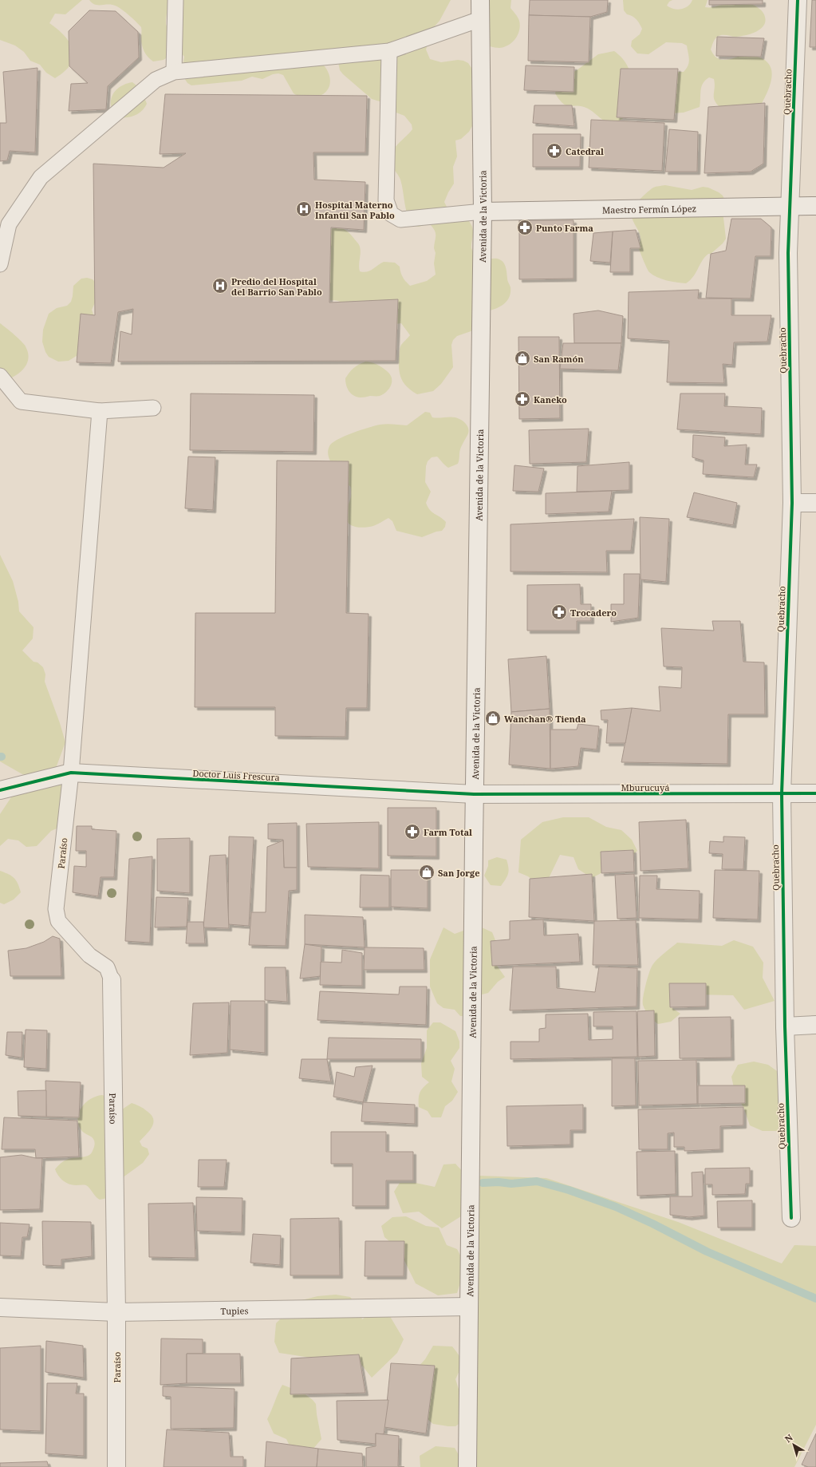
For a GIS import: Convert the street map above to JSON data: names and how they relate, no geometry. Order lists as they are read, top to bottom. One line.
{"streets":{"street":["Quebracho","Maestro Fermín López","Avenida de la Victoria","Doctor Luis Frescura","Mburucuyá","Paraíso","Tupies"]},"crossings":[["Quebracho","Maestro Fermín López"],["Quebracho","Mburucuyá"],["Maestro Fermín López","Avenida de la Victoria"],["Avenida de la Victoria","Doctor Luis Frescura"],["Avenida de la Victoria","Mburucuyá"],["Avenida de la Victoria","Tupies"],["Doctor Luis Frescura","Mburucuyá"],["Doctor Luis Frescura","Paraíso"],["Paraíso","Tupies"]],"places":{"pharmacy":["Catedral","Punto Farma","Kaneko","Trocadero","Farm Total"],"hospital":["Hospital Materno Infantil San Pablo","Predio del Hospital del Barrio San Pablo"],"shop":["San Ramón","Wanchan® Tienda","San Jorge"]},"north":"top left"}
